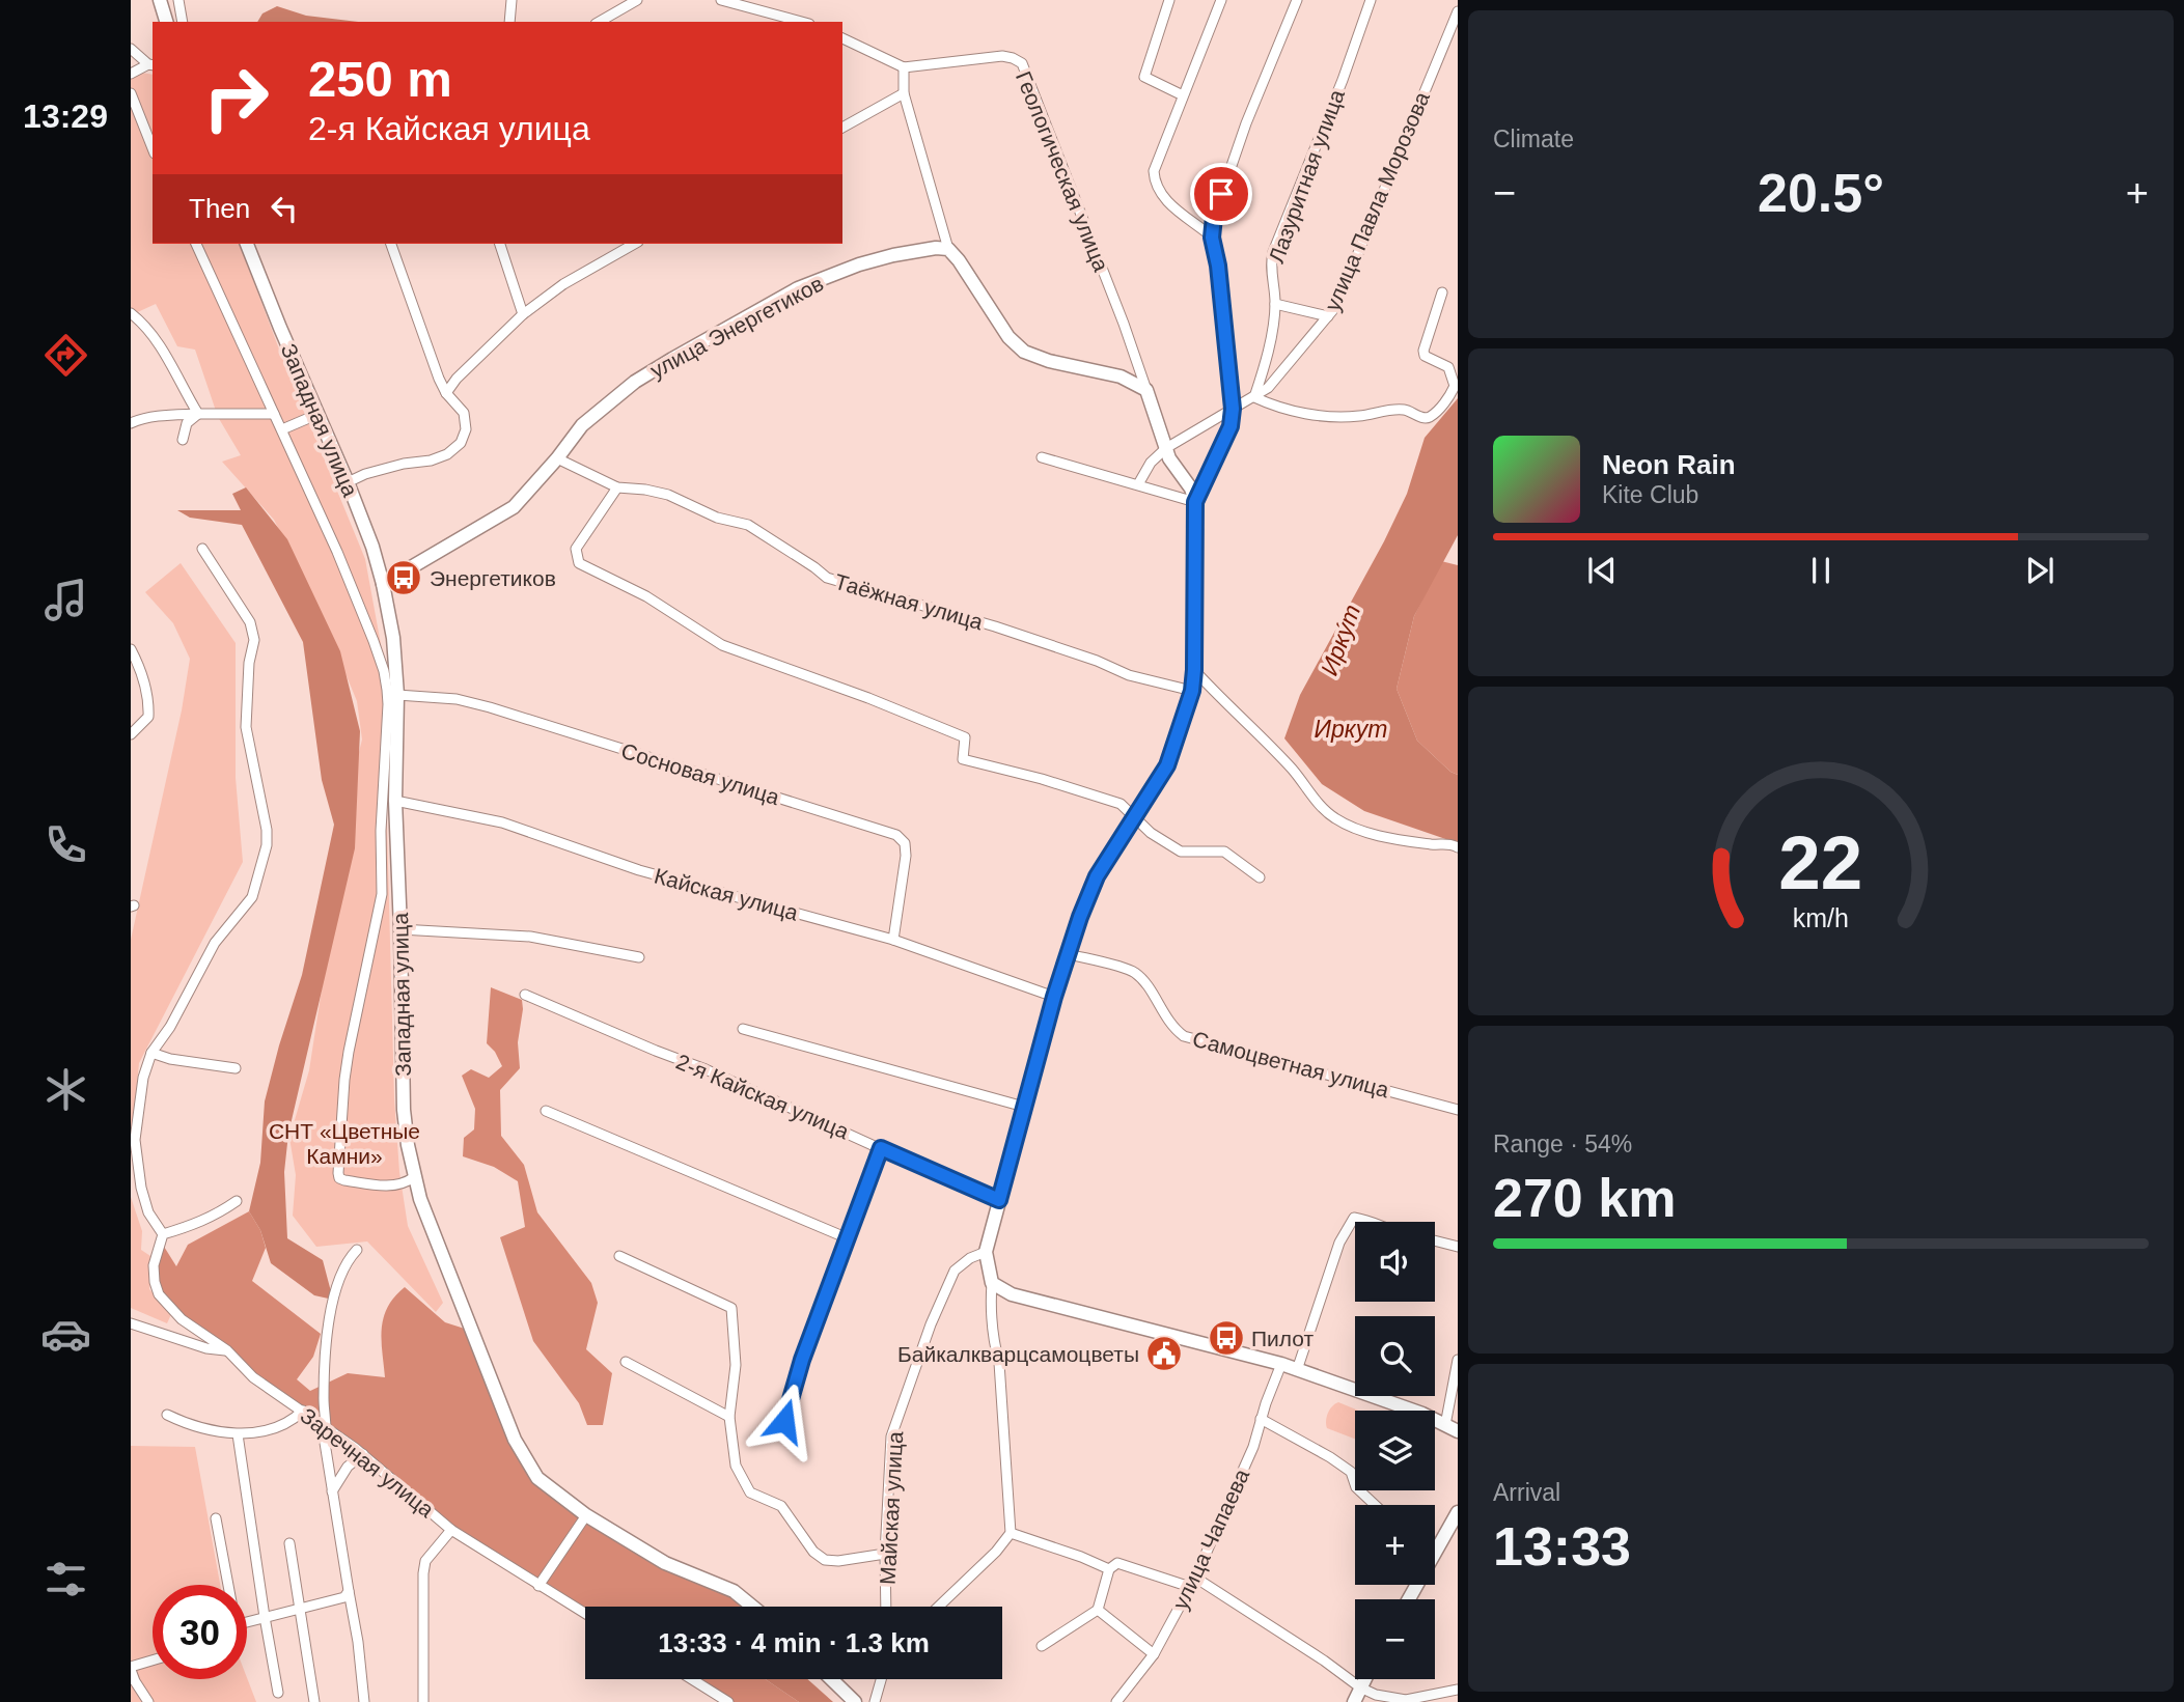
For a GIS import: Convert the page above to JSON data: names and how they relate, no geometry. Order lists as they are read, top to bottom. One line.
{"streets":{"street":["Геологическая улица","Лазуритная улица","улица Павла Морозова","улица Энергетиков","Западная улица","Таёжная улица","Сосновая улица","Кайская улица","Самоцветная улица","2-я Кайская улица","Заречная улица","Майская улица","улица Чапаева"]},"crossings":[["Лазуритная улица","улица Павла Морозова"],["улица Энергетиков","Западная улица"],["улица Энергетиков","Таёжная улица"],["Западная улица","Сосновая улица"],["Западная улица","Кайская улица"],["Сосновая улица","Кайская улица"]],"water":["Ирку́т","Иркут"],"parks":["СНТ «Цветные Камни»"],"places":{"bus stop":["Энергетиков","Пилот"],"public building":["Байкалкварцсамоцветы"]},"page":{"tabs":"13:29","tile":["Climate",["Range · 54%","270 km"],["Arrival","13:33"]],"turn":["250 m","2-я Кайская улица"],"heat":["−","20.5°","+"],"then":"Then","song":["Neon Rain","Kite Club"],"map_buttons":["+","−"],"limit":"30","trip":"13:33 · 4 min · 1.3 km","gauge":["22","km/h"]}}
